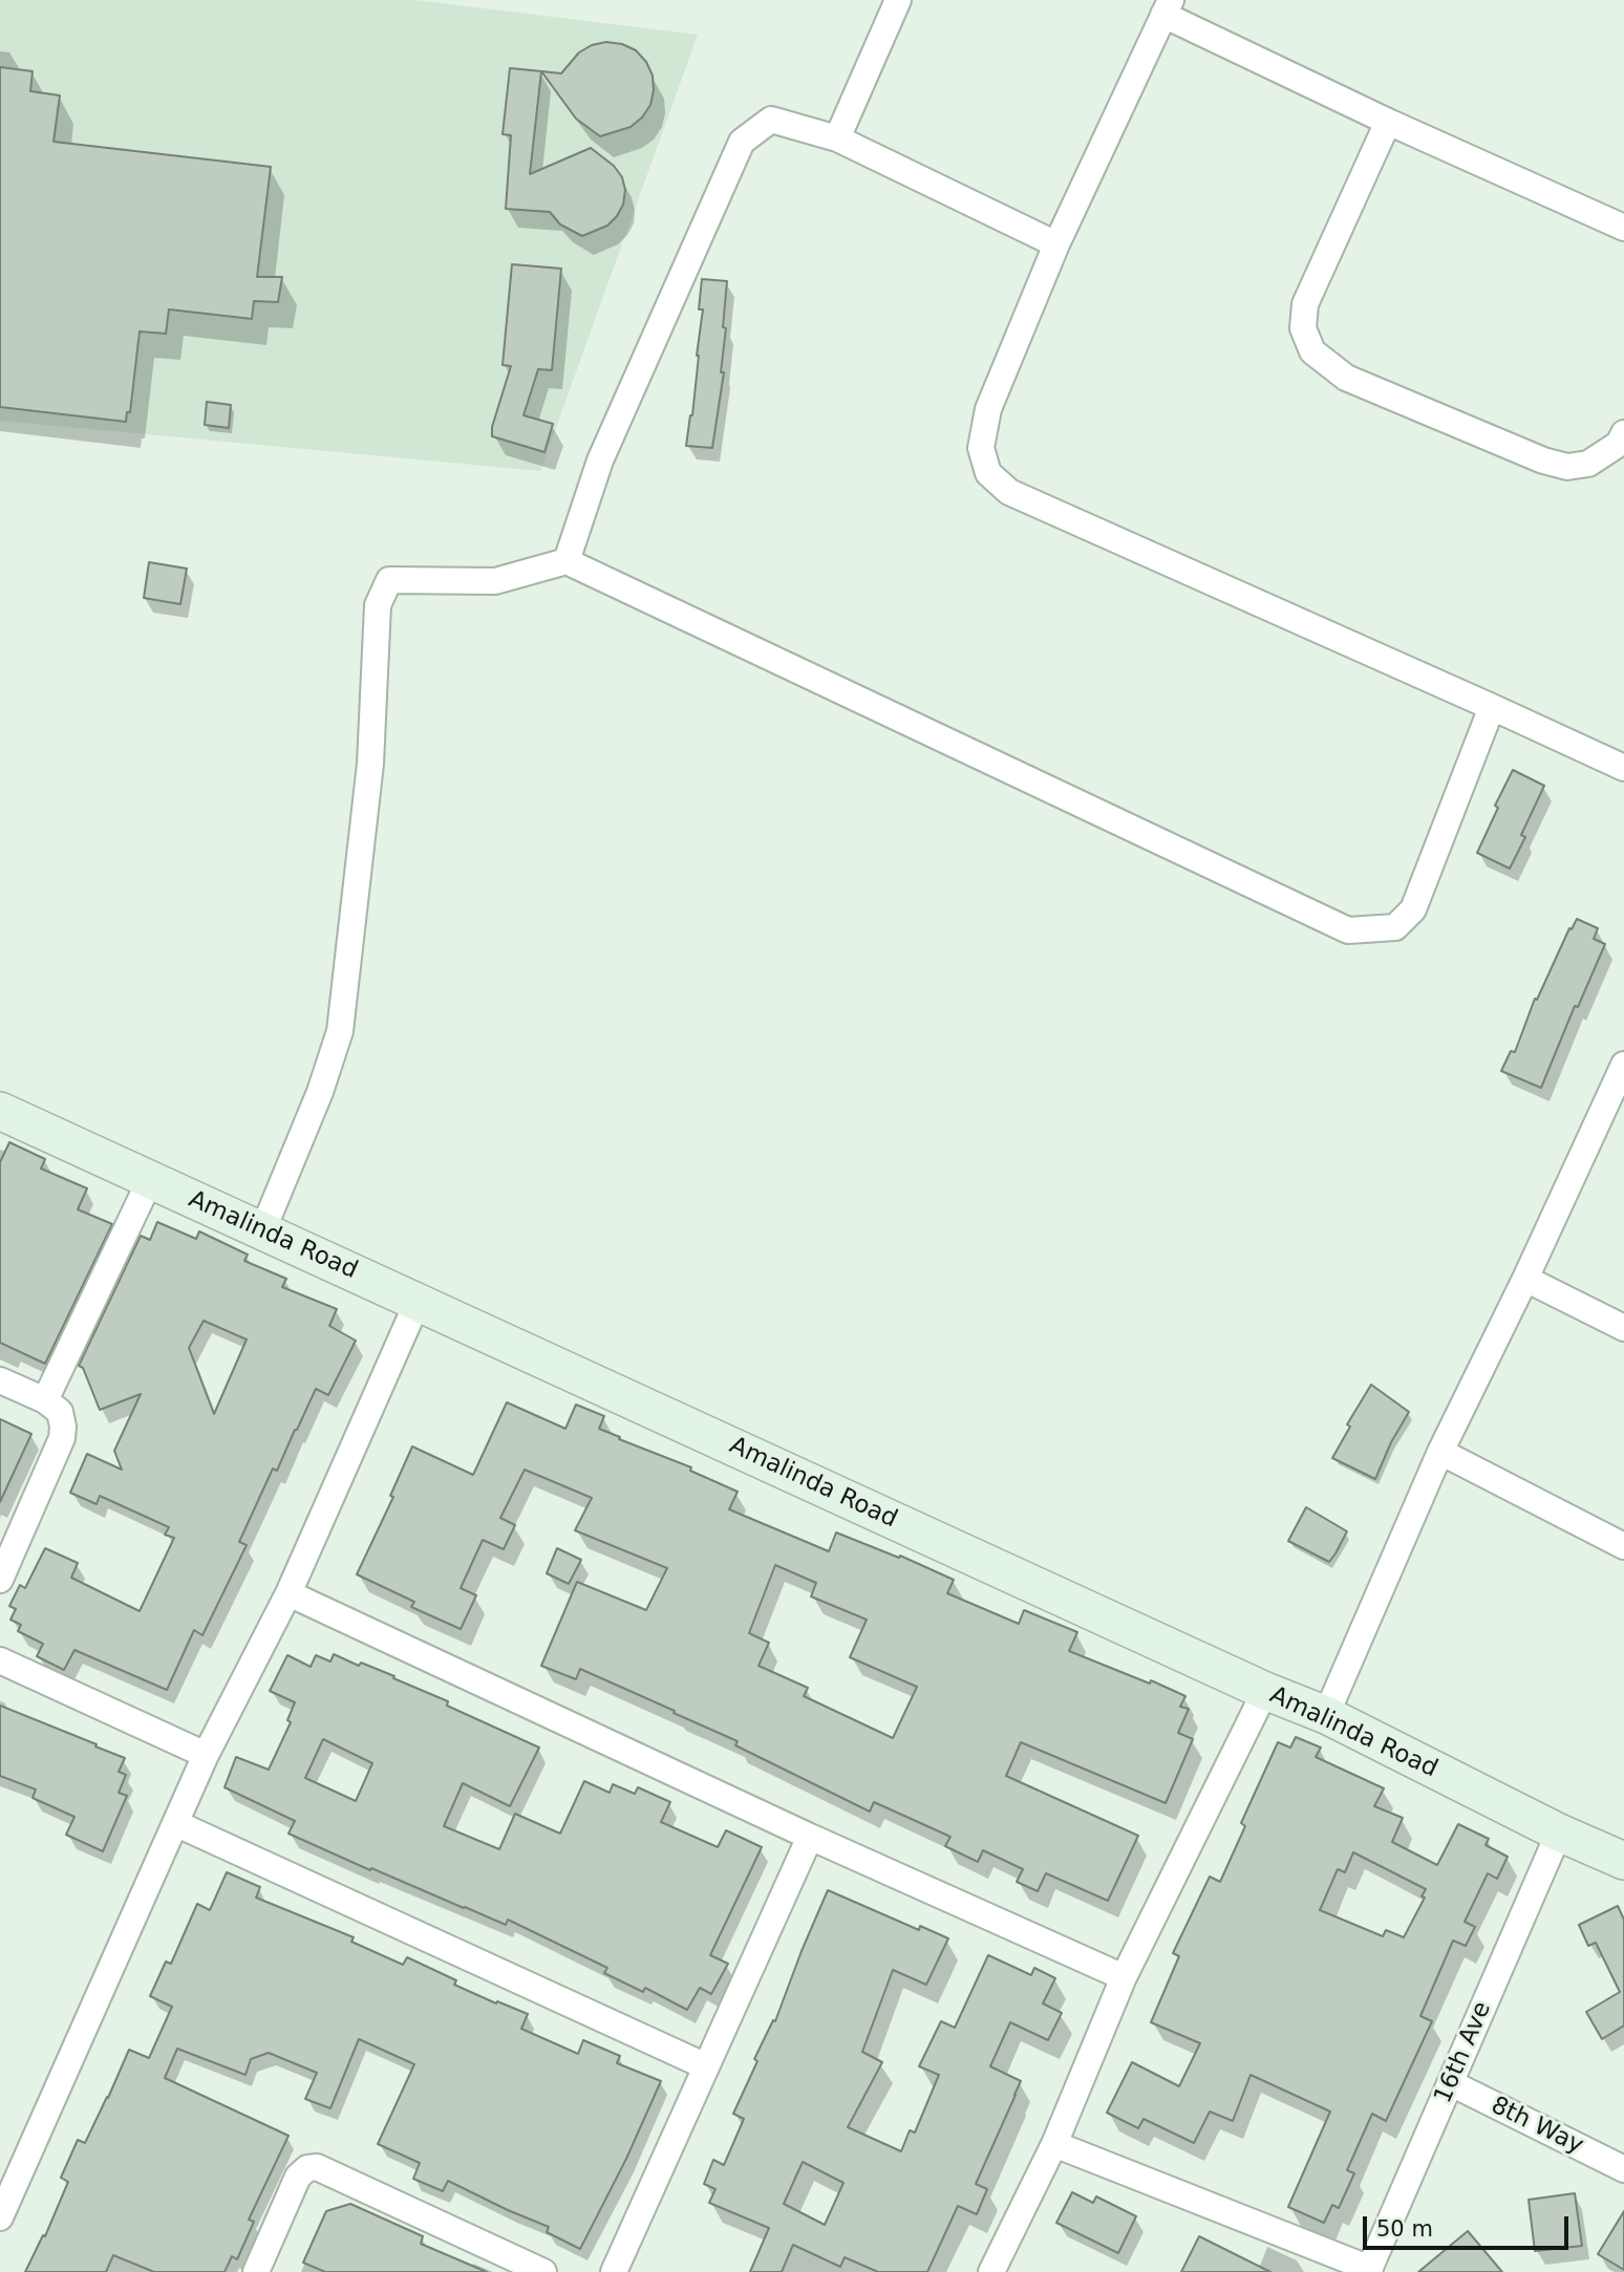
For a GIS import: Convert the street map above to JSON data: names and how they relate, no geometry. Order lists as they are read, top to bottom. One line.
{"streets":{"street":["Amalinda Road","16th Ave","8th Way"]},"crossings":[["Amalinda Road","16th Ave"],["16th Ave","8th Way"]],"scale_bar":"50 m"}
